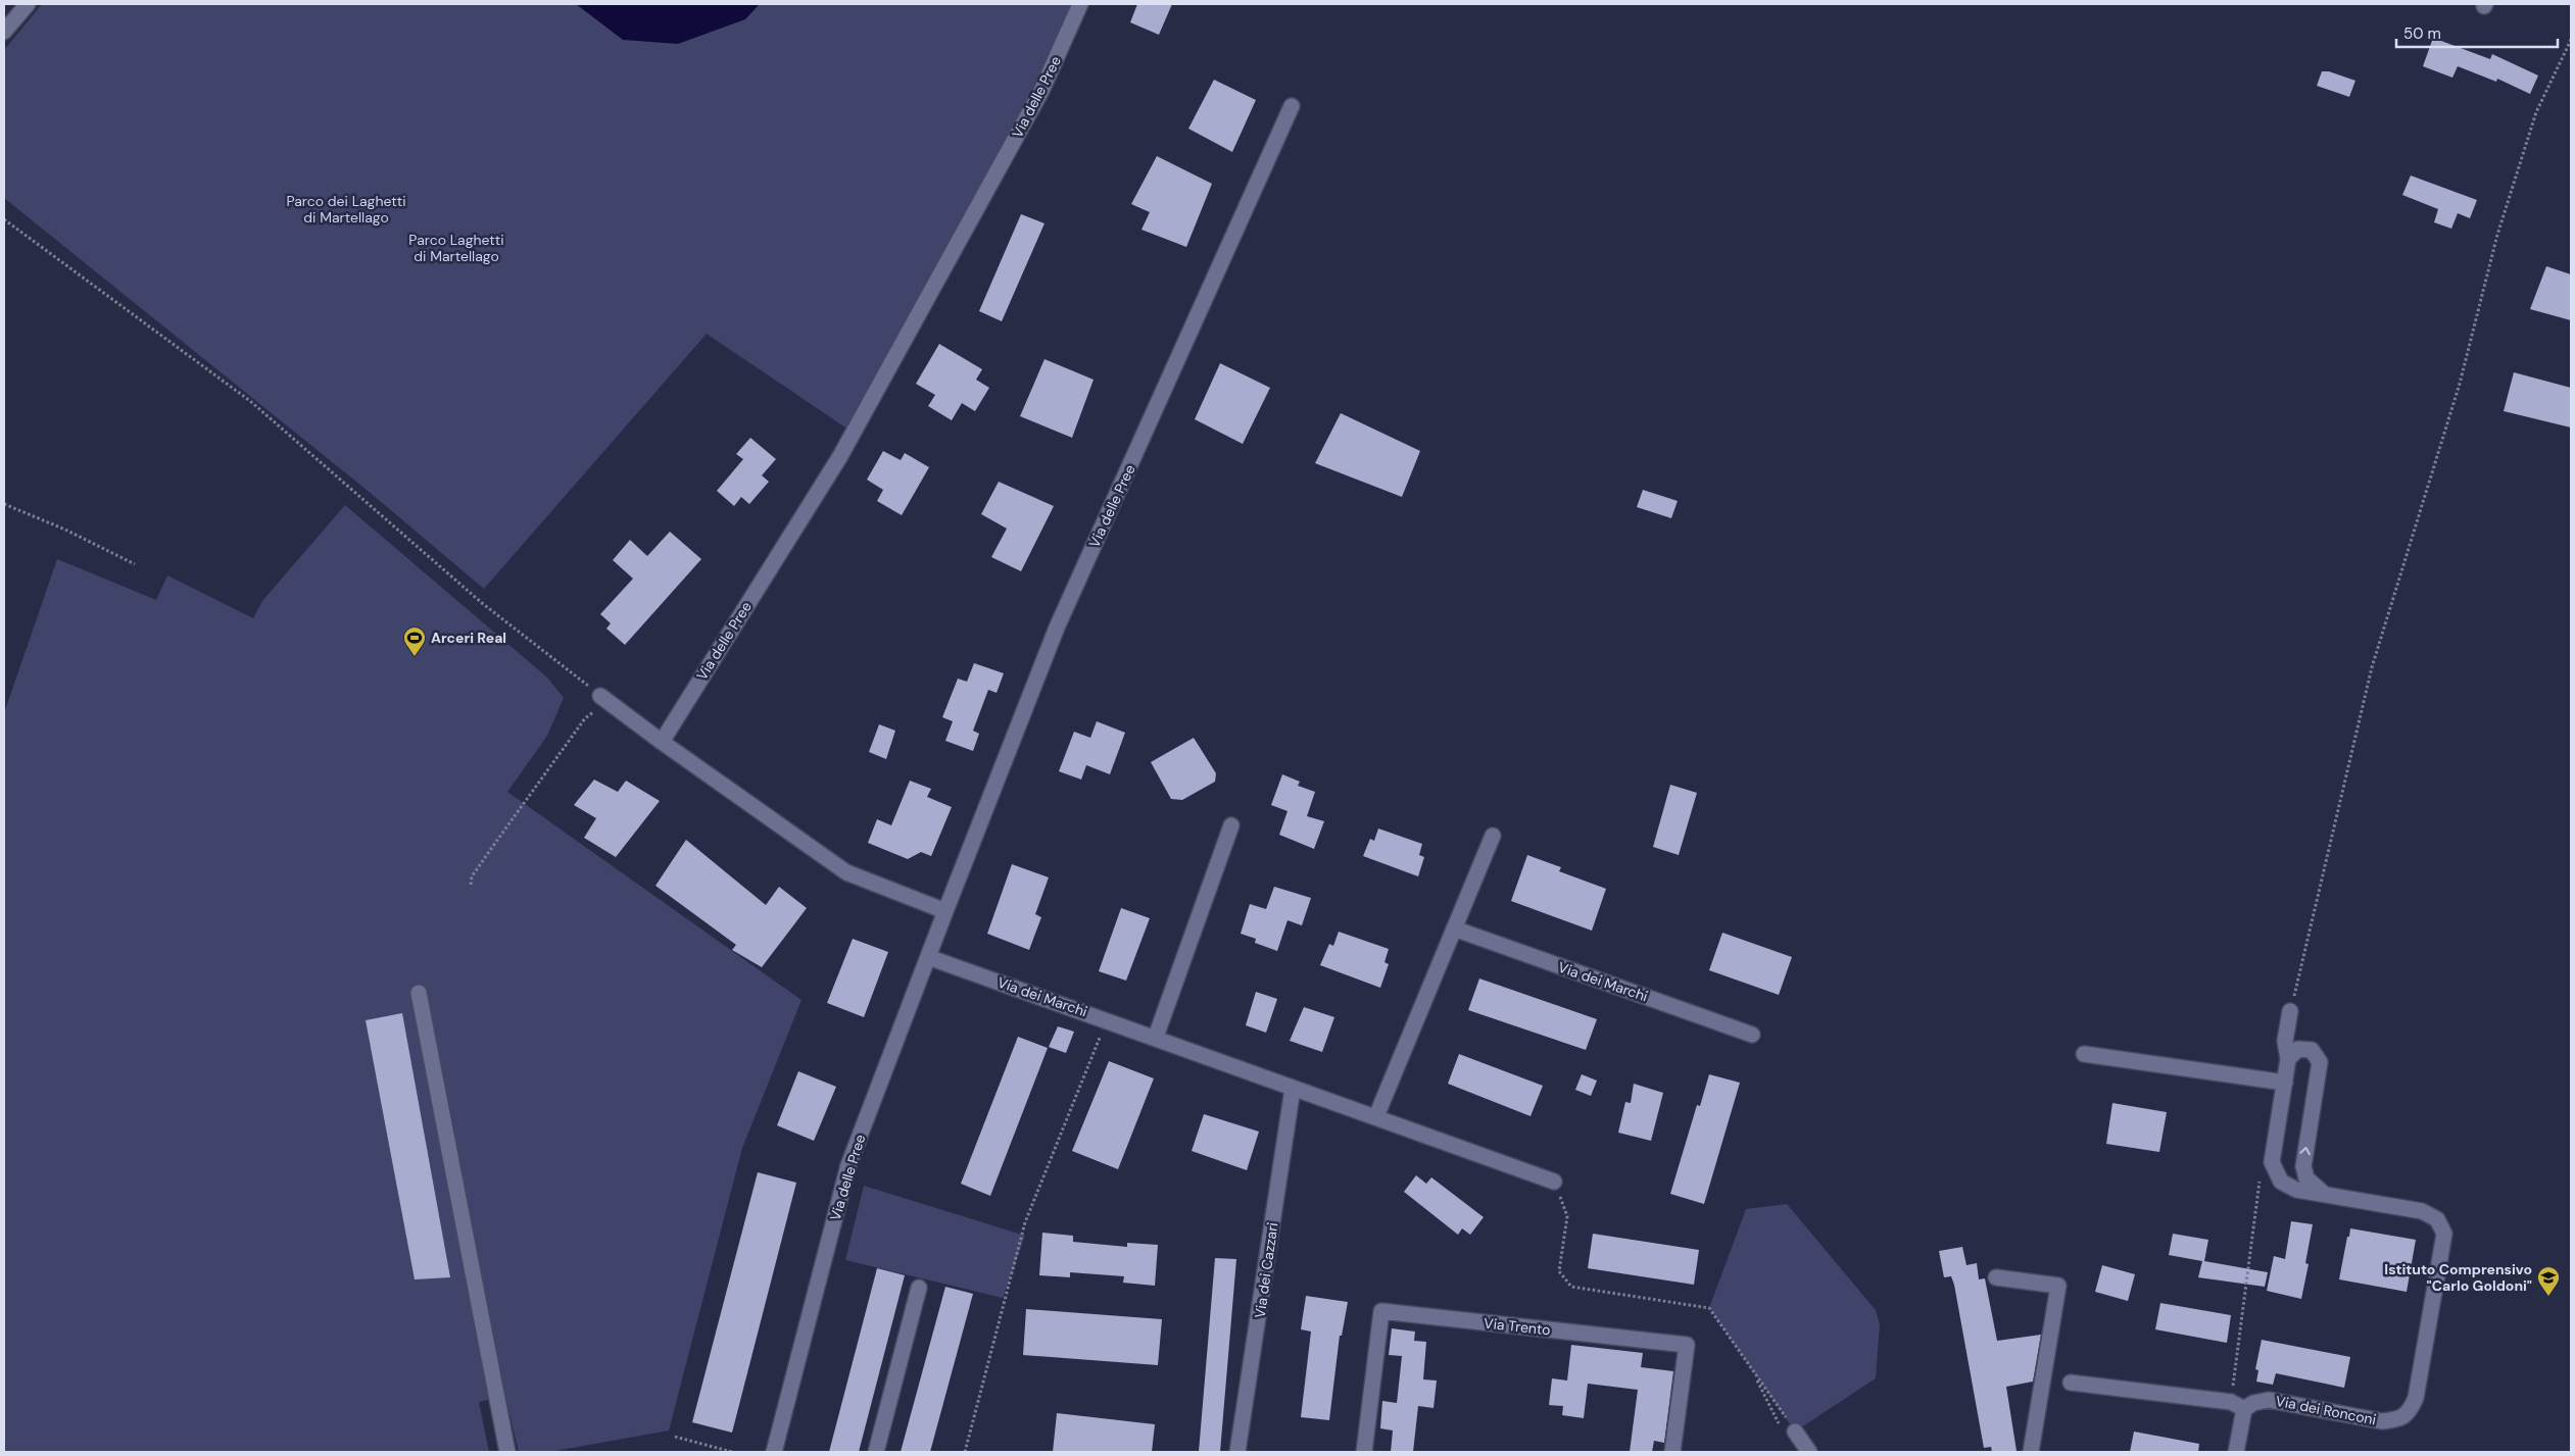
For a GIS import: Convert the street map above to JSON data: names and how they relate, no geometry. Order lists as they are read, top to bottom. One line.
{"streets":{"street":["Via delle Pree","Via dei Marchi","Via dei Cazzari","Via Trento","Via dei Ronconi"]},"crossings":[["Via delle Pree","Via dei Marchi"],["Via dei Marchi","Via dei Cazzari"]],"parks":["Parco dei Laghetti di Martellago","Parco Laghetti di Martellago"],"places":{"sports":["Arceri Real"],"school or university":["Istituto Comprensivo \"Carlo Goldoni\""]},"scale_bar":"50 m"}
